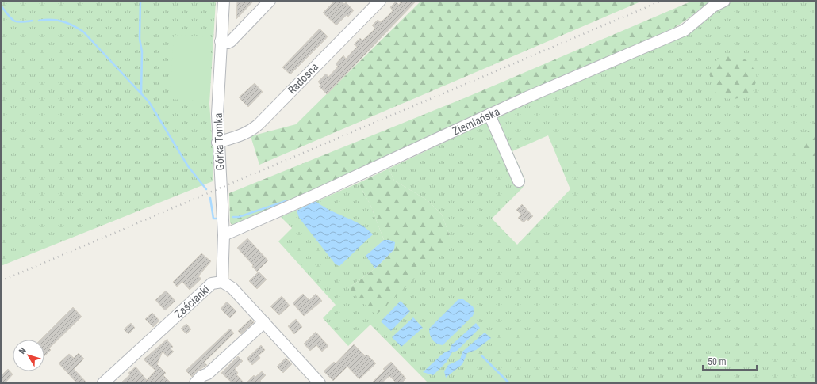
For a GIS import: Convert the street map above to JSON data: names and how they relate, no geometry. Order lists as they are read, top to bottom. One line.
{"streets":{"street":["Radosna","Ziemiańska","Górka Tomka","Zaścianki"]},"crossings":[["Radosna","Górka Tomka"],["Ziemiańska","Górka Tomka"],["Górka Tomka","Zaścianki"]],"scale_bar":"50 m","north":"top left"}
